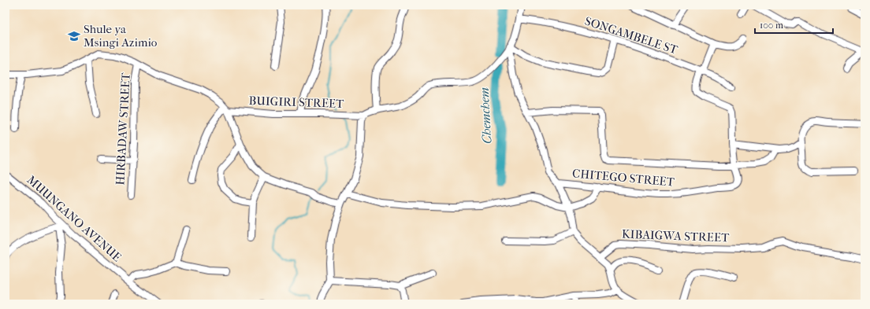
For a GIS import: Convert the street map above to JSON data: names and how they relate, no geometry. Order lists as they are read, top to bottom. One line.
{"streets":{"street":["SONGAMBELE ST","BUIGIRI STREET","HIRBADAW STREET","CHITEGO STREET","MUUNGANO AVENUE","KIBAIGWA STREET"]},"crossings":[["SONGAMBELE ST","CHITEGO STREET"]],"water":["Chemchem"],"places":{"school or university":["Shule ya Msingi Azimio"]},"scale_bar":"100 m"}
